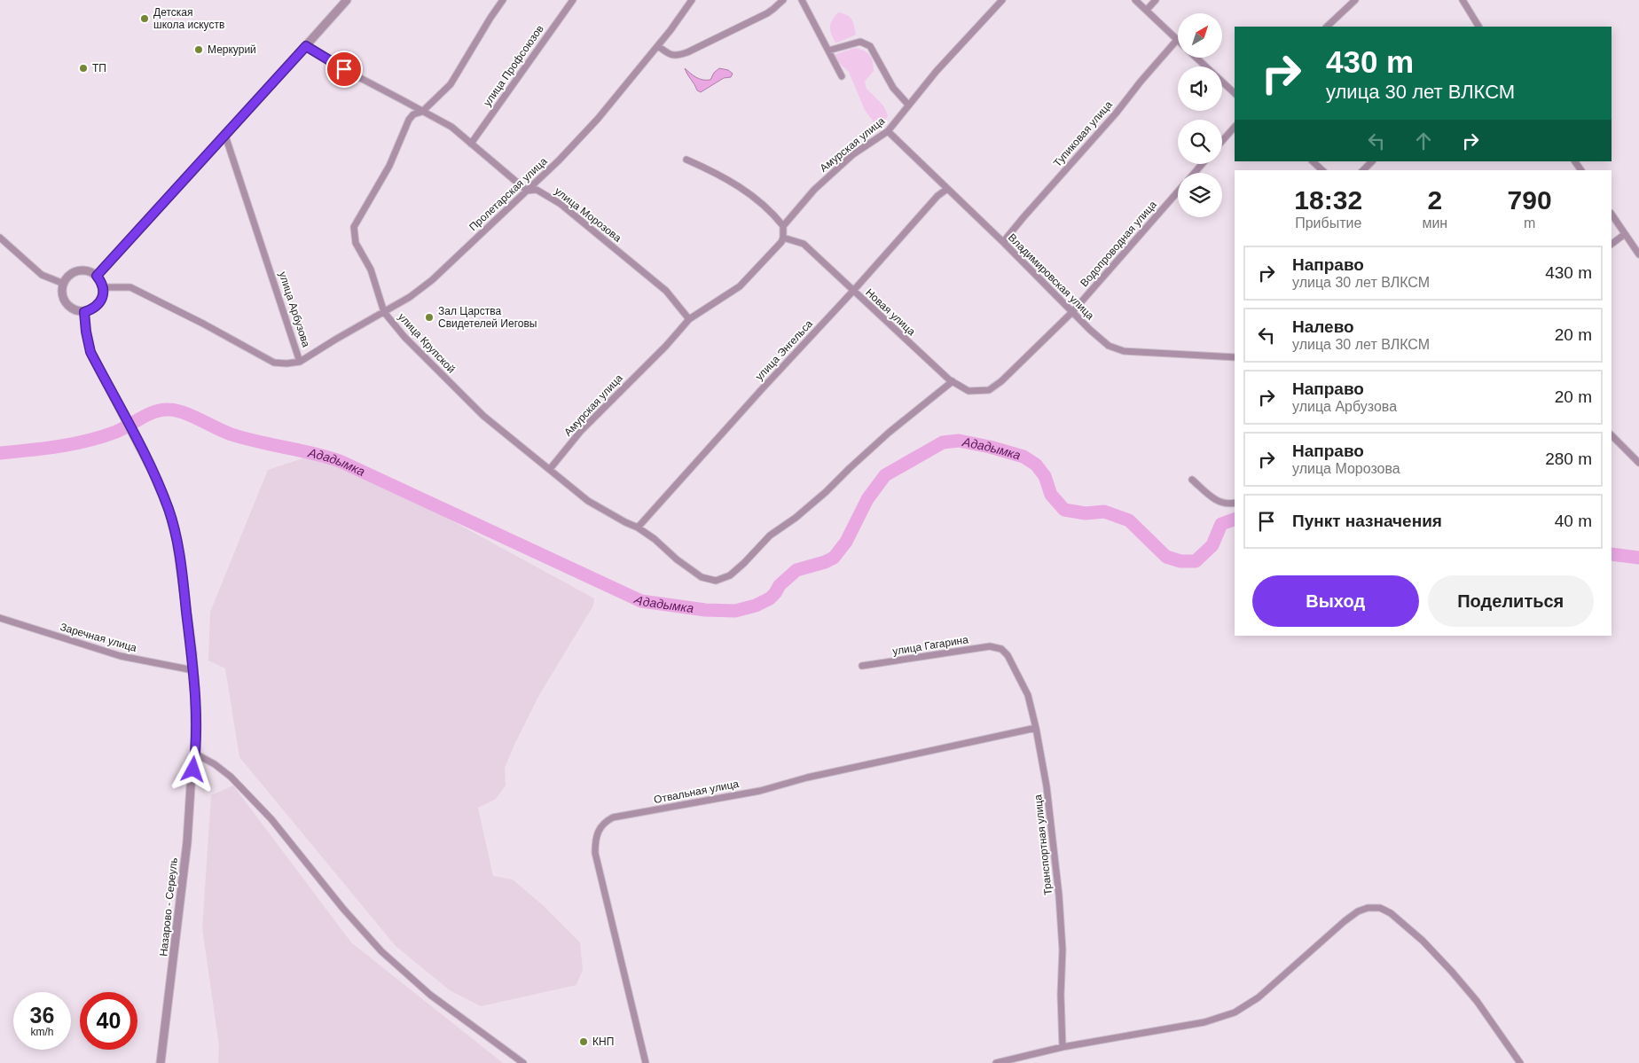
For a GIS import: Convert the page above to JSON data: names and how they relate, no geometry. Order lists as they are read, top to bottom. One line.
{"streets":{"street":["улица Профсоюзов","Тупиковая улица","Амурская улица","Пролетарская улица","улица Морозова","Водопроводная улица","Владимировская улица","улица Арбузова","Новая улица","улица Крупской","улица Энгельса","Заречная улица","улица Гагарина","Отвальная улица","Транспортная улица","Назарово - Сереуль"]},"crossings":[["улица Профсоюзов","улица Морозова"],["Тупиковая улица","Владимировская улица"],["Амурская улица","улица Морозова"],["Амурская улица","Владимировская улица"],["Амурская улица","Новая улица"],["Амурская улица","улица Крупской"],["Пролетарская улица","улица Морозова"],["Пролетарская улица","улица Арбузова"],["Пролетарская улица","улица Крупской"],["улица Морозова","улица Крупской"],["Водопроводная улица","Владимировская улица"],["Водопроводная улица","Новая улица"],["Владимировская улица","улица Энгельса"],["улица Арбузова","Назарово - Сереуль"],["Новая улица","улица Крупской"],["Новая улица","улица Энгельса"],["улица Крупской","улица Энгельса"],["Заречная улица","Назарово - Сереуль"],["улица Гагарина","Транспортная улица"],["Отвальная улица","Транспортная улица"]],"water":["Ададымка"],"places":["Детская школа искуств","Меркурий","ТП","Зал Царства Свидетелей Иеговы","КНП"],"north":"top right","page":{"turn":["430 m","улица 30 лет ВЛКСМ"],"eta":["18:32","Прибытие","2","мин","790","m"],"list":[{"name":"Направо","note":"улица 30 лет ВЛКСМ","value":"430 m"},{"name":"Налево","note":"улица 30 лет ВЛКСМ","value":"20 m"},{"name":"Направо","note":"улица Арбузова","value":"20 m"},{"name":"Направо","note":"улица Морозова","value":"280 m"},{"name":"Пункт назначения","value":"40 m"}],"buttons":["Выход","Поделиться"],"speed":"36 km/h","limit":"40"}}
